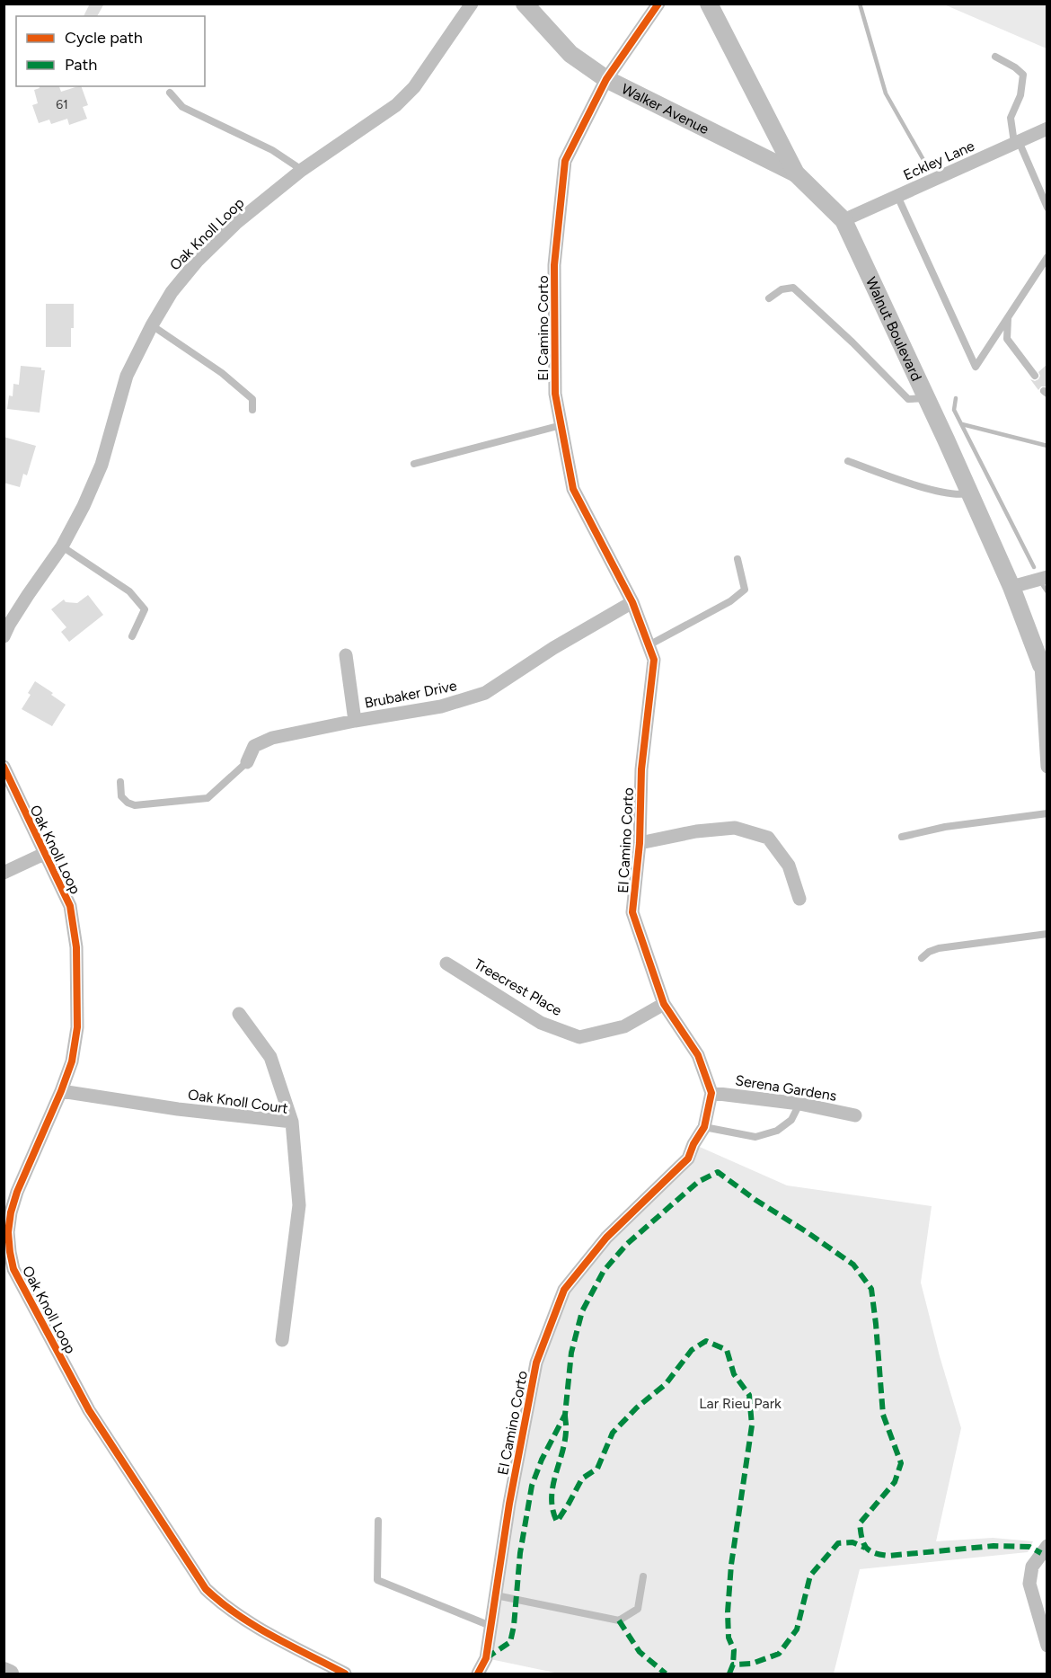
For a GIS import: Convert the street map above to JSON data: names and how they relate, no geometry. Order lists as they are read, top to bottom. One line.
{"streets":{"street":["Walker Avenue","Eckley Lane","Oak Knoll Loop","El Camino Corto","Walnut Boulevard","Brubaker Drive","Treecrest Place","Serena Gardens","Oak Knoll Court"]},"crossings":[["Walker Avenue","El Camino Corto"],["Walker Avenue","Walnut Boulevard"],["Eckley Lane","Walnut Boulevard"],["Oak Knoll Loop","Oak Knoll Court"],["El Camino Corto","Brubaker Drive"],["El Camino Corto","Treecrest Place"],["El Camino Corto","Serena Gardens"]],"parks":["Lar Rieu Park"],"house_numbers":["61"],"legend":["Cycle path","Path"]}
